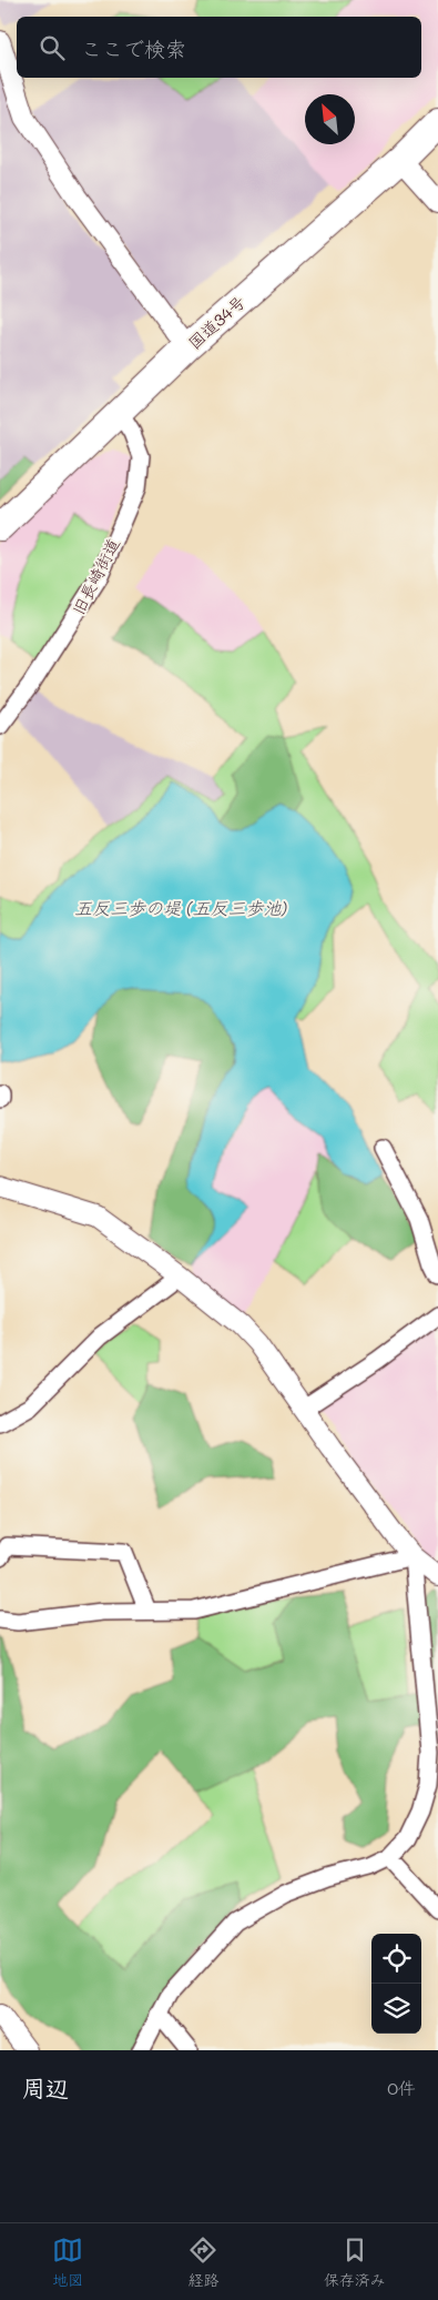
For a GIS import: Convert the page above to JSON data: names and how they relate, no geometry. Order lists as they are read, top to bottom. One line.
{"streets":{"highway":["国道34号"],"street":["旧長崎街道"]},"crossings":[["国道34号","旧長崎街道"]],"water":["五反三歩の堤 (五反三歩池)"],"north":"top left","page":{"search":"ここで検索","heading":["周辺","0件"],"nav":["地図","経路","保存済み"]}}
